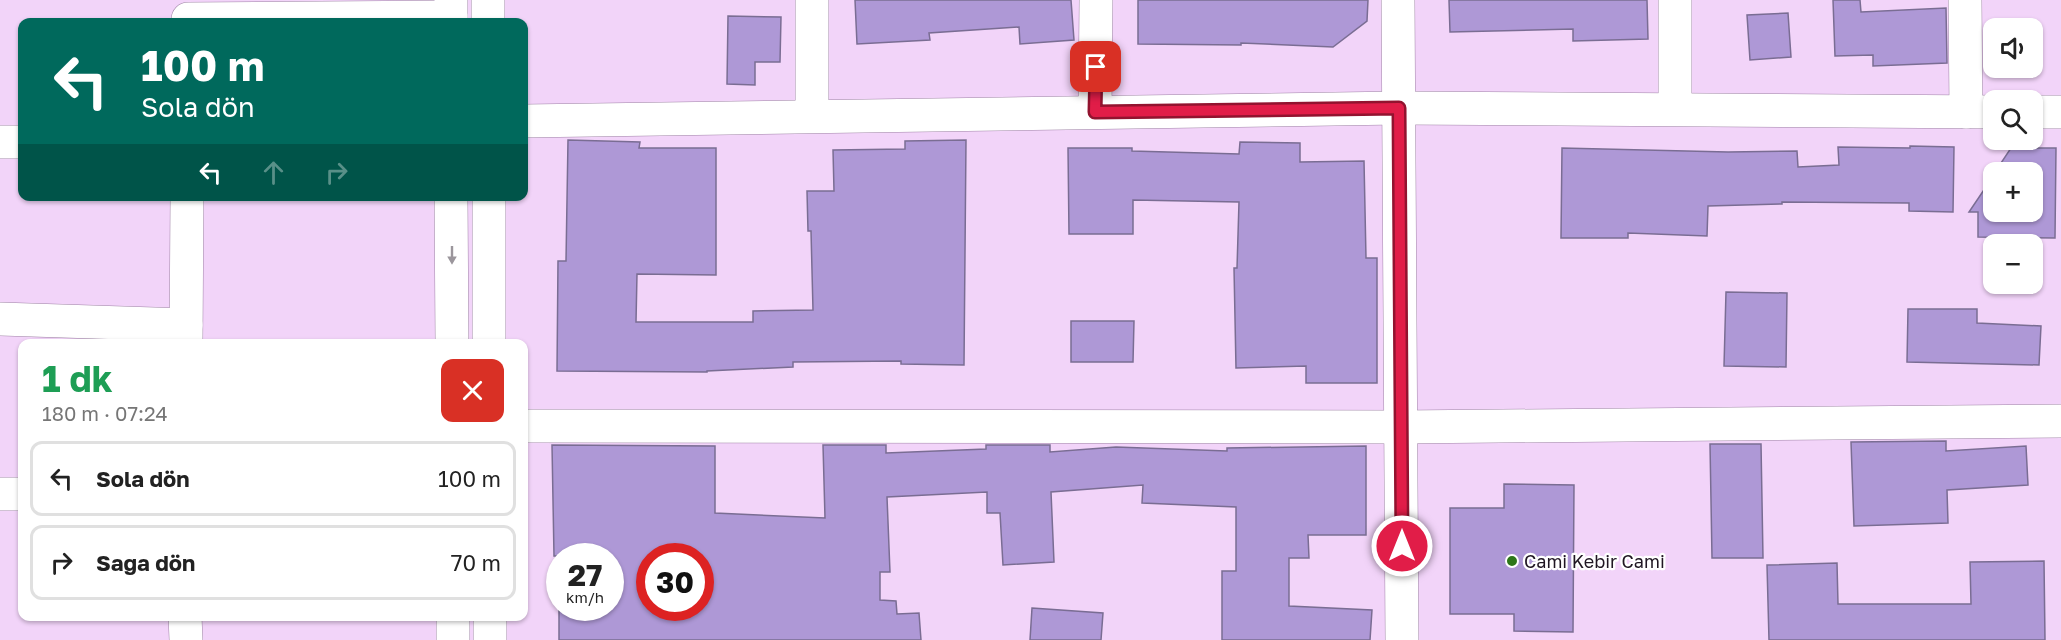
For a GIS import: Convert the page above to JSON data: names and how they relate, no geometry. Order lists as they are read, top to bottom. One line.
{"places":["Cami Kebir Cami"],"page":{"map_buttons":["+","−"],"turn":["100 m","Sola dön"],"heading":["1 dk","180 m · 07:24"],"list":[{"name":"Sola dön","value":"100 m"},{"name":"Sağa dön","value":"70 m"}],"speed":"27 km/h","limit":"30"}}
